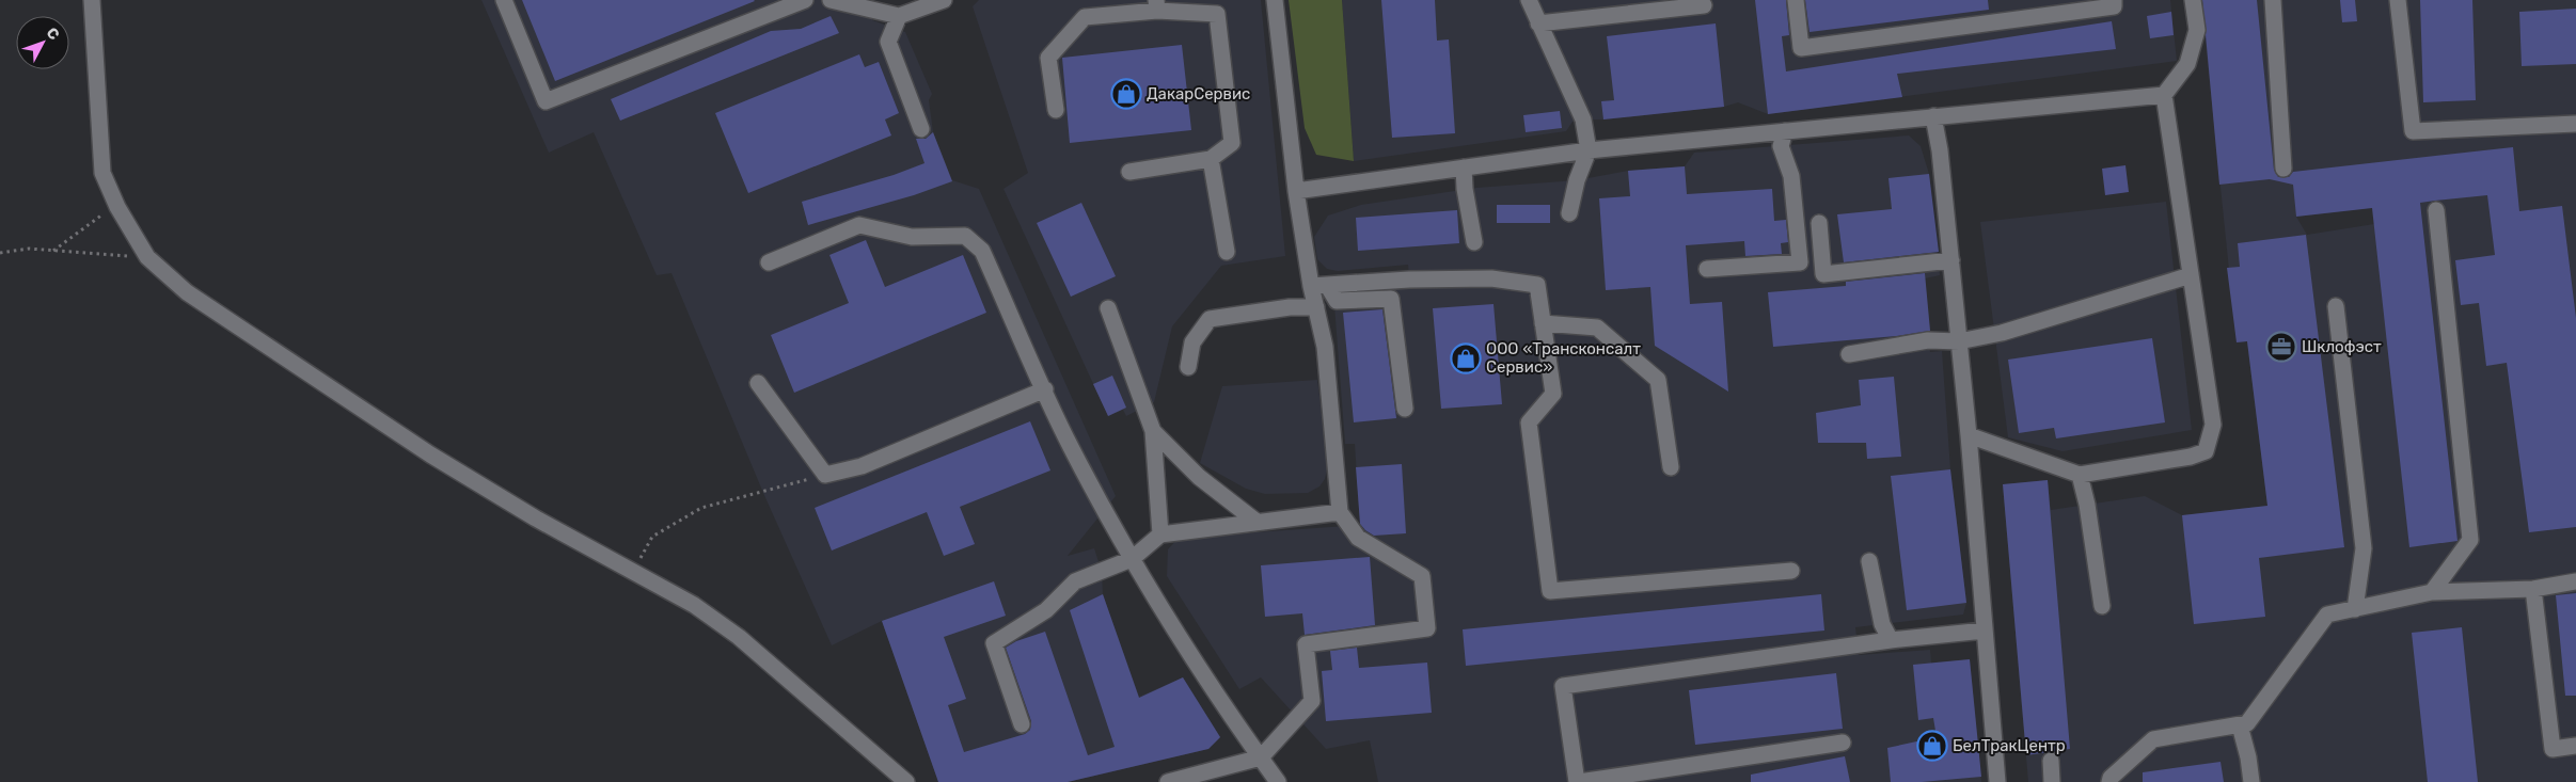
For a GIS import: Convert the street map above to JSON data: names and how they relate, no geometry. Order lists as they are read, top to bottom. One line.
{"places":{"shop":["ДакарСервис","ООО «Трансконсалт Сервис»","БелТракЦентр"],"office":["Шклофэст"]},"north":"top right"}
